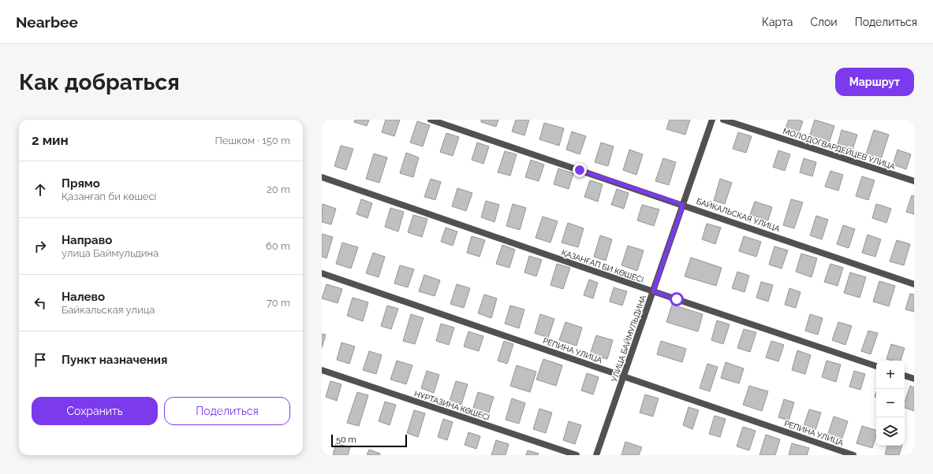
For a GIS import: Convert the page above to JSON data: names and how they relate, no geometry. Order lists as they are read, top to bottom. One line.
{"streets":{"street":["МОЛОДОГВАРДЕЙЦЕВ УЛИЦА","БАЙКАЛЬСКАЯ УЛИЦА","ҚАЗАНҒАП БИ КӨШЕСІ","УЛИЦА БАЙМУЛЬДИНА","РЕПИНА УЛИЦА","НҰРТАЗИНА КӨШЕСІ"]},"crossings":[["БАЙКАЛЬСКАЯ УЛИЦА","УЛИЦА БАЙМУЛЬДИНА"],["ҚАЗАНҒАП БИ КӨШЕСІ","УЛИЦА БАЙМУЛЬДИНА"],["УЛИЦА БАЙМУЛЬДИНА","РЕПИНА УЛИЦА"]],"scale_bar":"50 m","page":{"header":"Nearbee","nav":["Карта","Слои","Поделиться"],"buttons":["Маршрут",["Сохранить","Поделиться"]],"title":"Как добраться","heading":["2 мин","Пешком · 150 m"],"list":[["Прямо","Қазанғап би көшесі","20 m"],["Направо","улица Баймульдина","60 m"],["Налево","Байкальская улица","70 m"],"Пункт назначения"],"map_buttons":["+","−"],"scale":"50 m"}}
